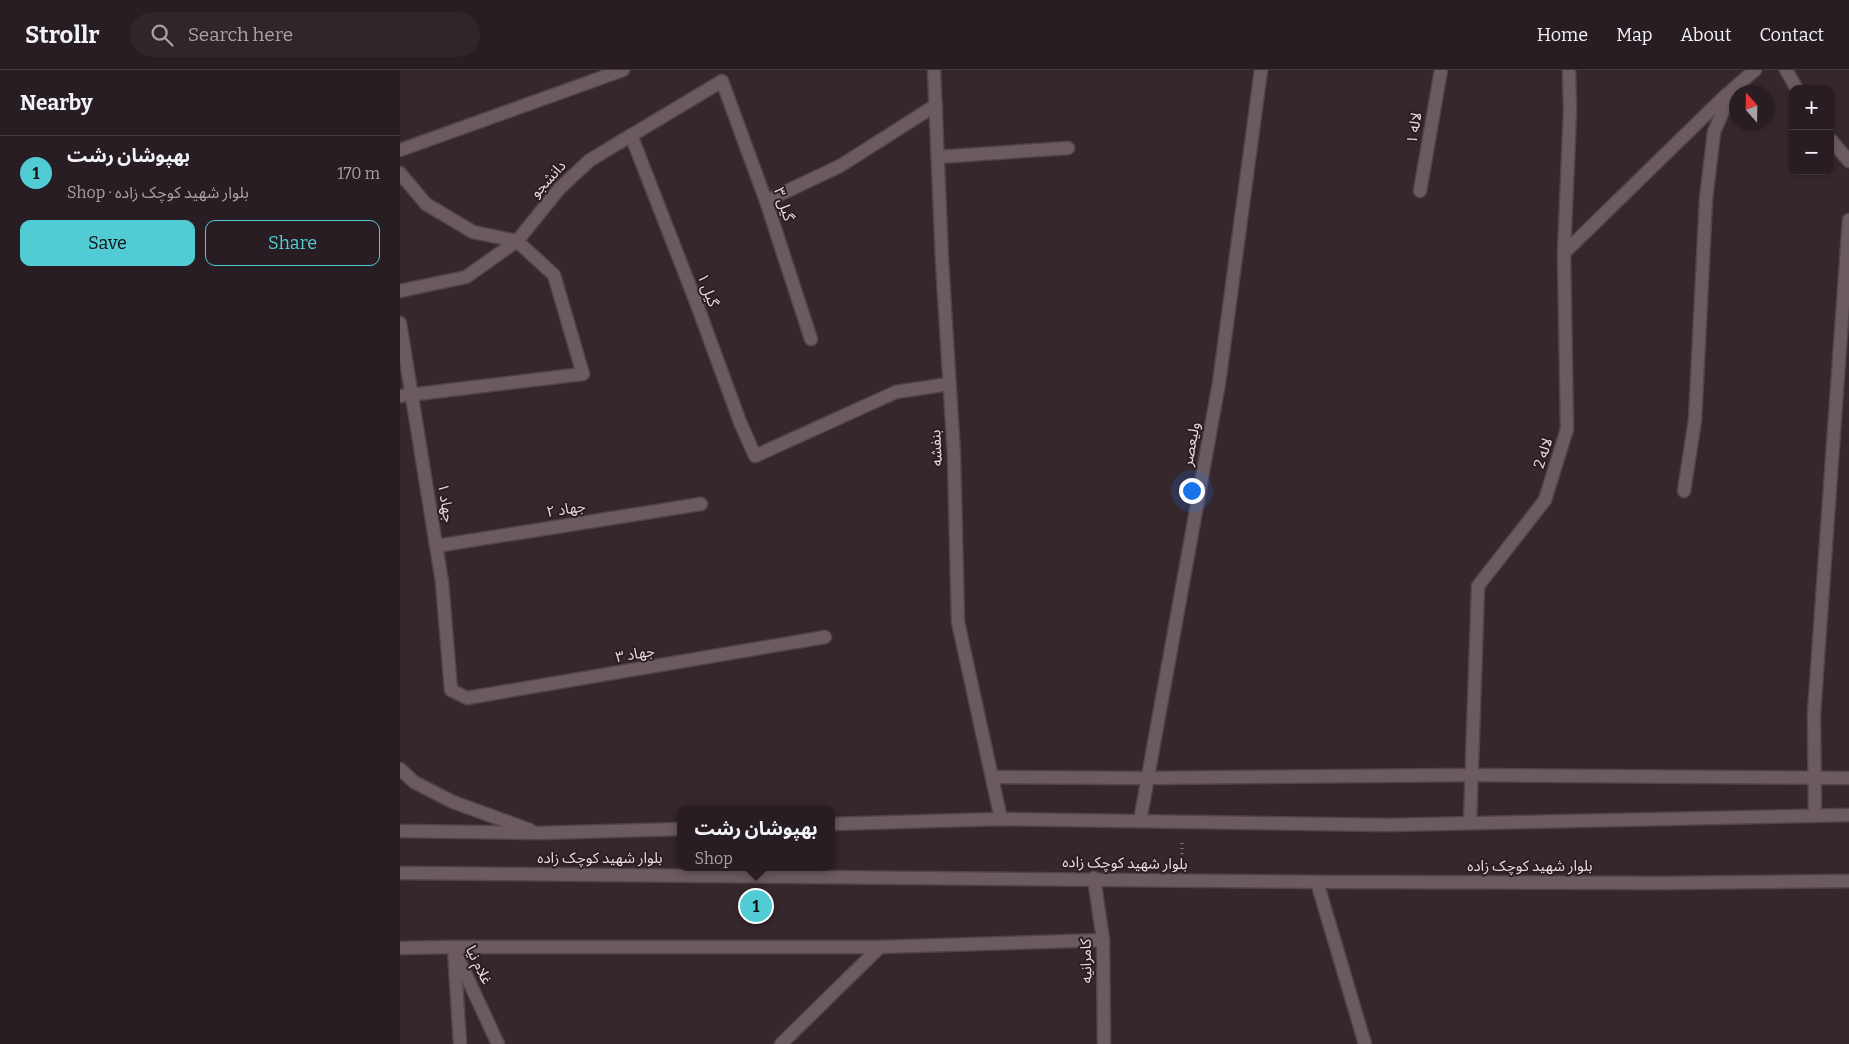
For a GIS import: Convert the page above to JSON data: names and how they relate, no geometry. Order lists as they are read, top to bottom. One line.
{"streets":{"street":["لاله ۱","دانشجو","گیل ۳","گیل ۱","ولیعصر","بنفشه","لاله 2","جهاد ۱","جهاد ۲","جهاد ۳","بلوار شهید کوچک زاده","کامرانیه","غلام نیا"]},"crossings":[["دانشجو","گیل ۳"],["دانشجو","گیل ۱"],["گیل ۱","بنفشه"],["جهاد ۱","جهاد ۲"],["جهاد ۱","جهاد ۳"],["بلوار شهید کوچک زاده","کامرانیه"]],"north":"top","page":{"header":"Strollr","search":"Search here","nav":["Home","Map","About","Contact"],"heading":"Nearby","map_buttons":["+","−"],"list":[{"mark":"1","name":"بهپوشان رشت","note":"Shop · بلوار شهید کوچک زاده","value":"170 m"}],"buttons":["Save","Share"],"popup":["بهپوشان رشت","Shop"],"pins":"1"}}
